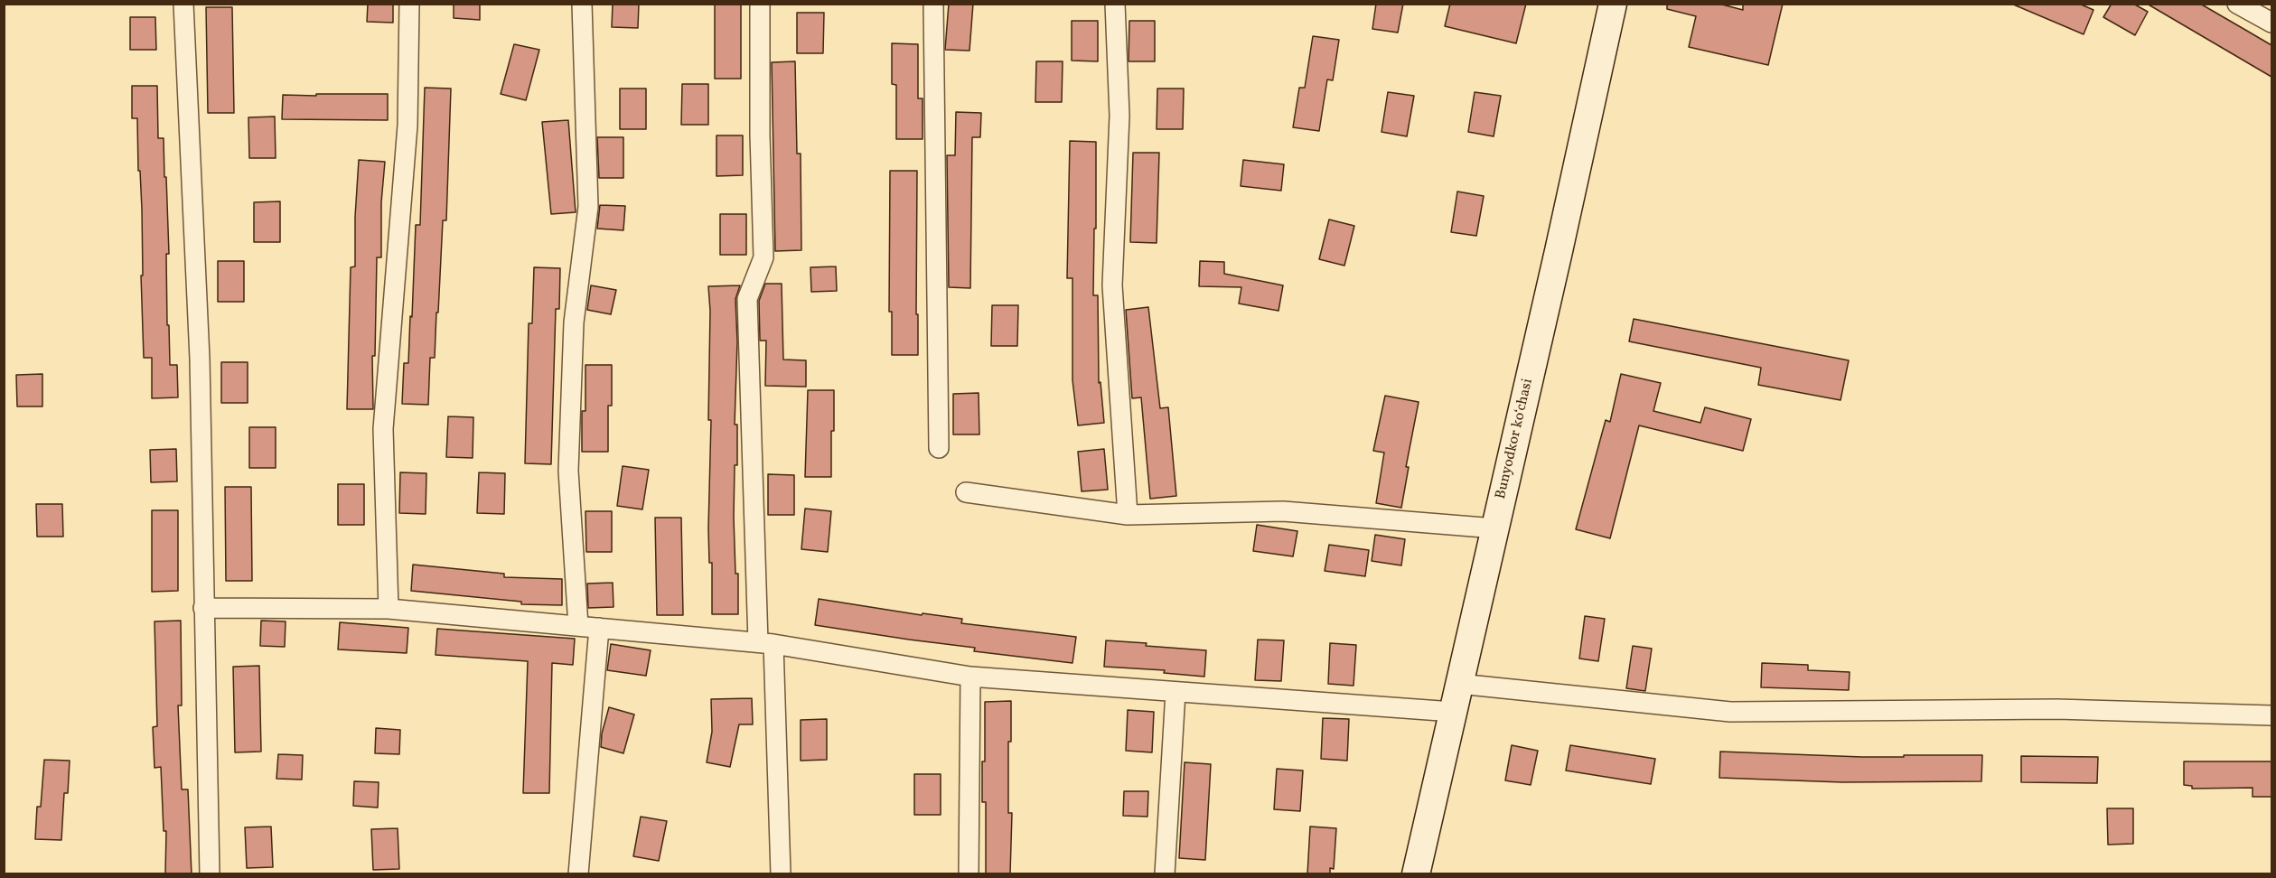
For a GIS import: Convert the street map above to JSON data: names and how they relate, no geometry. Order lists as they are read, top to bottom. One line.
{"streets":{"main road":["Bunyodkor koʻchasi"]}}
